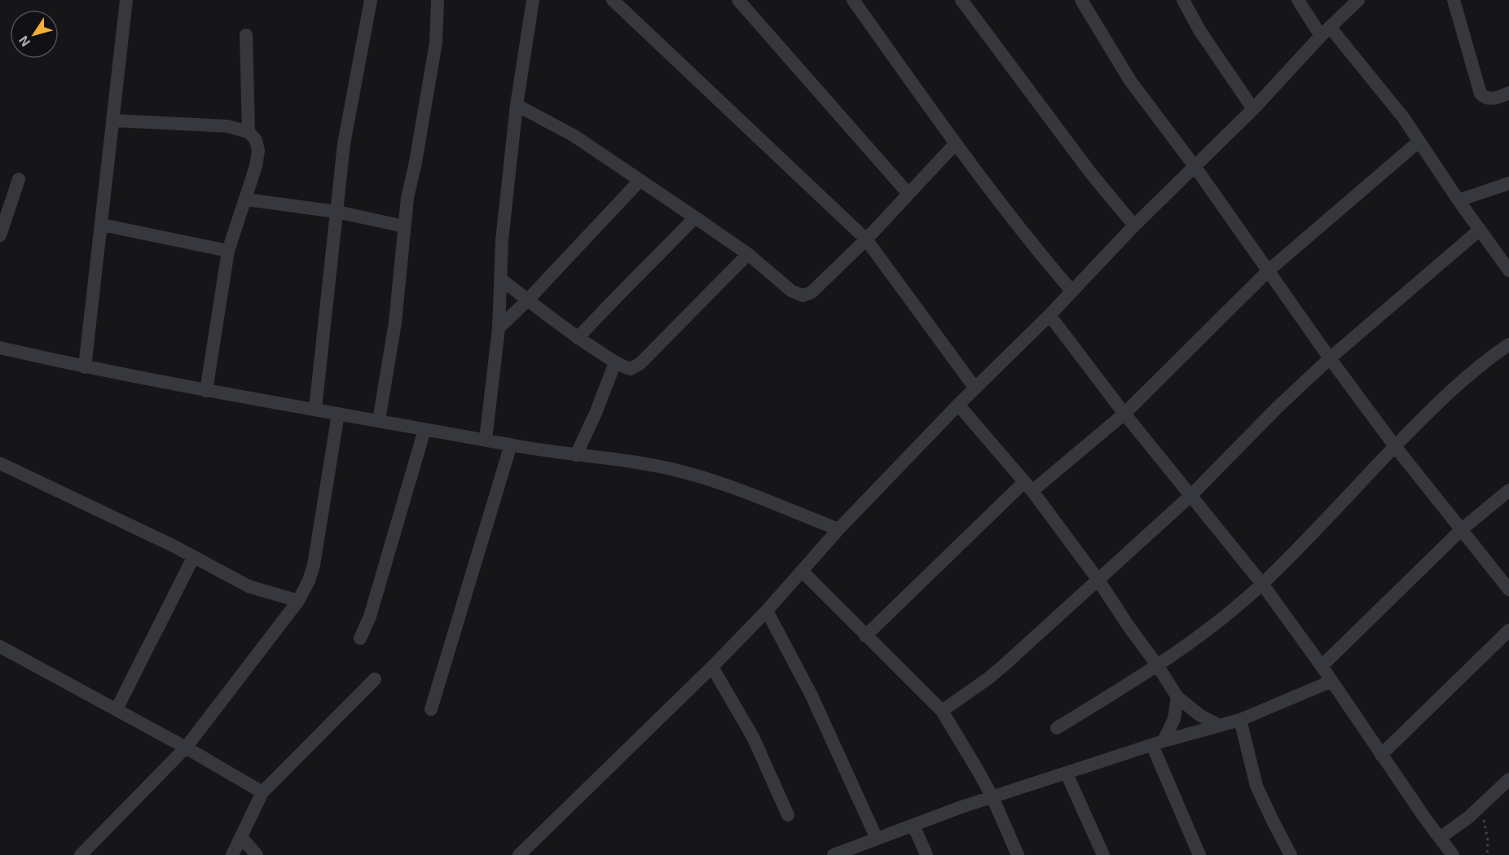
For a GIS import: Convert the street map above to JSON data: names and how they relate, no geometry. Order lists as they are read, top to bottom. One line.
{"north":"bottom left"}
